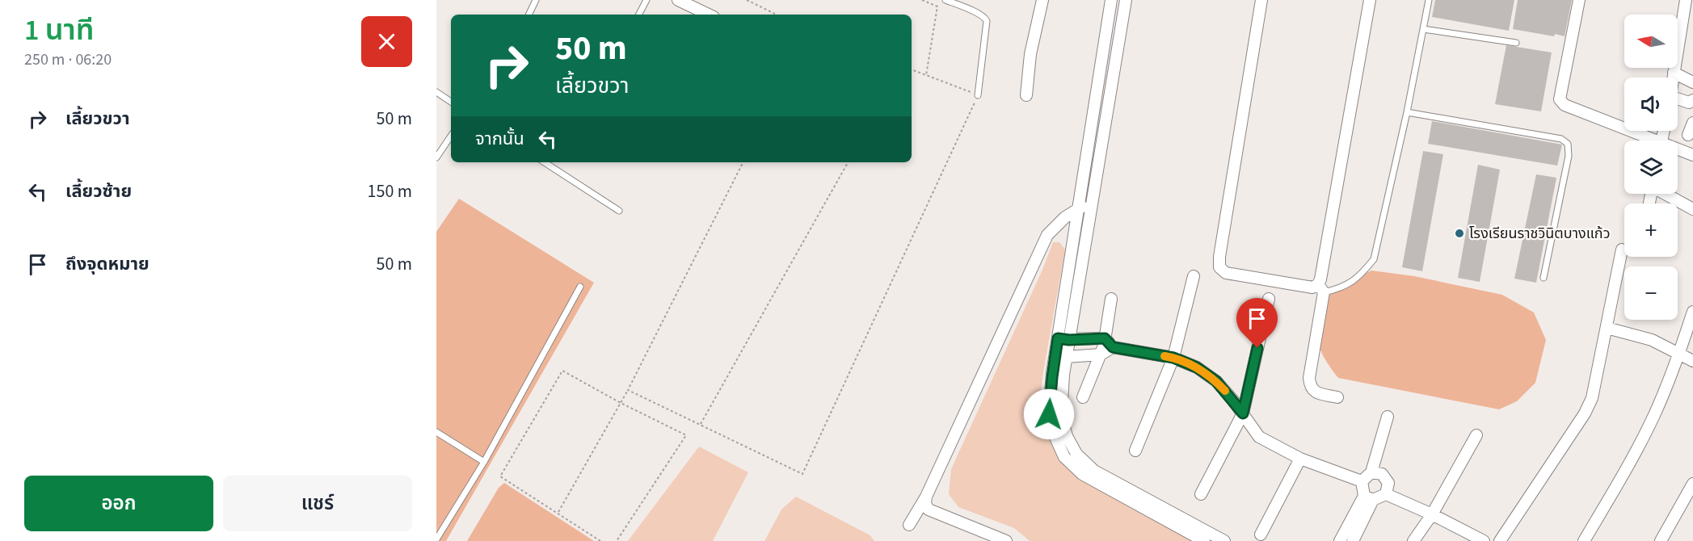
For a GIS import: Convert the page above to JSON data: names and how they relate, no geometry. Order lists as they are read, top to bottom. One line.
{"places":["โรงเรียนราชวินิตบางแก้ว"],"north":"left","page":{"heading":["1 นาที","250 m · 06:20"],"map_buttons":["+","−"],"turn":["50 m","เลี้ยวขวา"],"list":[{"name":"เลี้ยวขวา","value":"50 m"},{"name":"เลี้ยวซ้าย","value":"150 m"},{"name":"ถึงจุดหมาย","value":"50 m"}],"then":"จากนั้น","buttons":["ออก","แชร์"]}}
